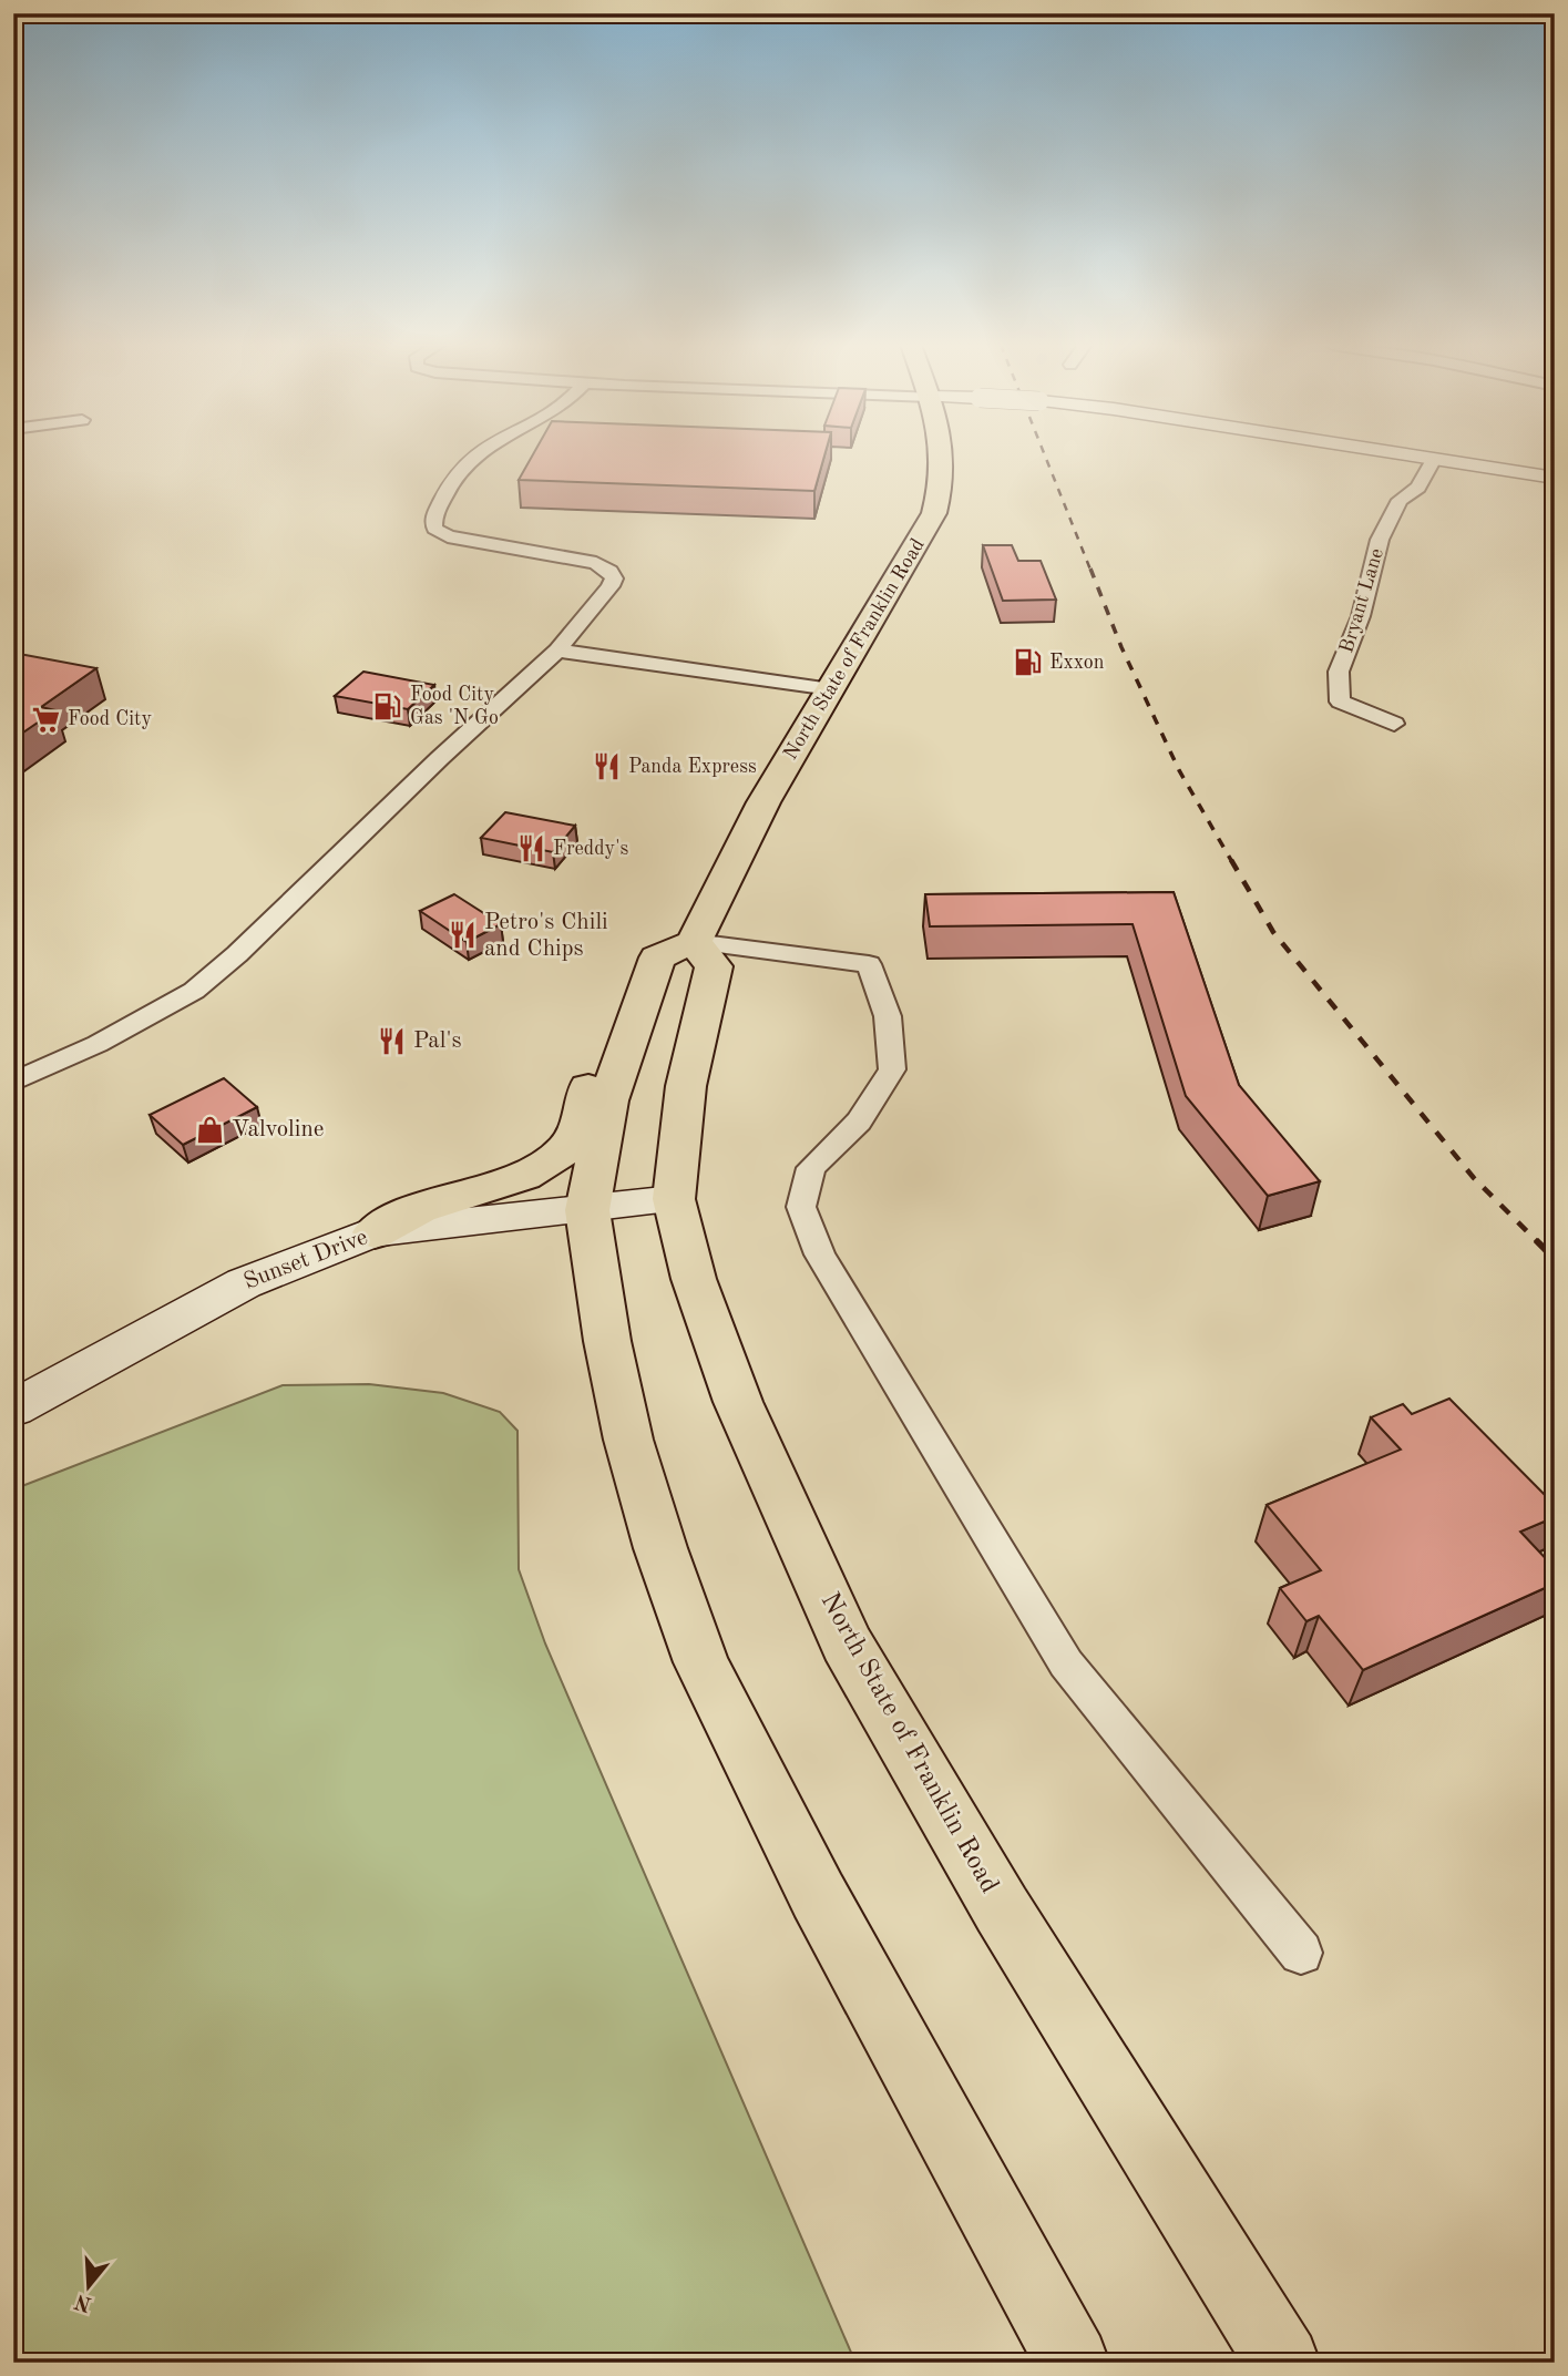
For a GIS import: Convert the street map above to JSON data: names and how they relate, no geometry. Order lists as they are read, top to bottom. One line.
{"streets":{"highway":["North State of Franklin Road"],"main road":["Sunset Drive"],"street":["Bryant Lane"]},"crossings":[["North State of Franklin Road","Sunset Drive"]],"places":{"fuel station":["Exxon","Food City Gas 'N Go"],"supermarket":["Food City"],"restaurant":["Panda Express","Freddy's","Petro's Chili and Chips","Pal's"],"shop":["Valvoline"]},"north":"bottom"}
